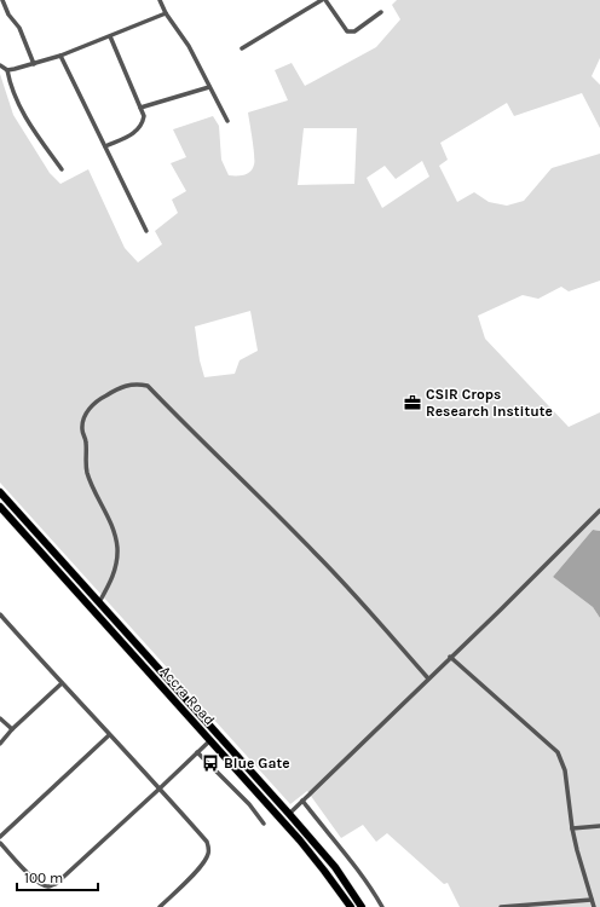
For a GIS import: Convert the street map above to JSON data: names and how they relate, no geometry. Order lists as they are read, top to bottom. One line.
{"streets":{"highway":["Accra Road"]},"places":{"office":["CSIR Crops Research Institute"],"bus stop":["Blue Gate"]},"scale_bar":"100 m"}
